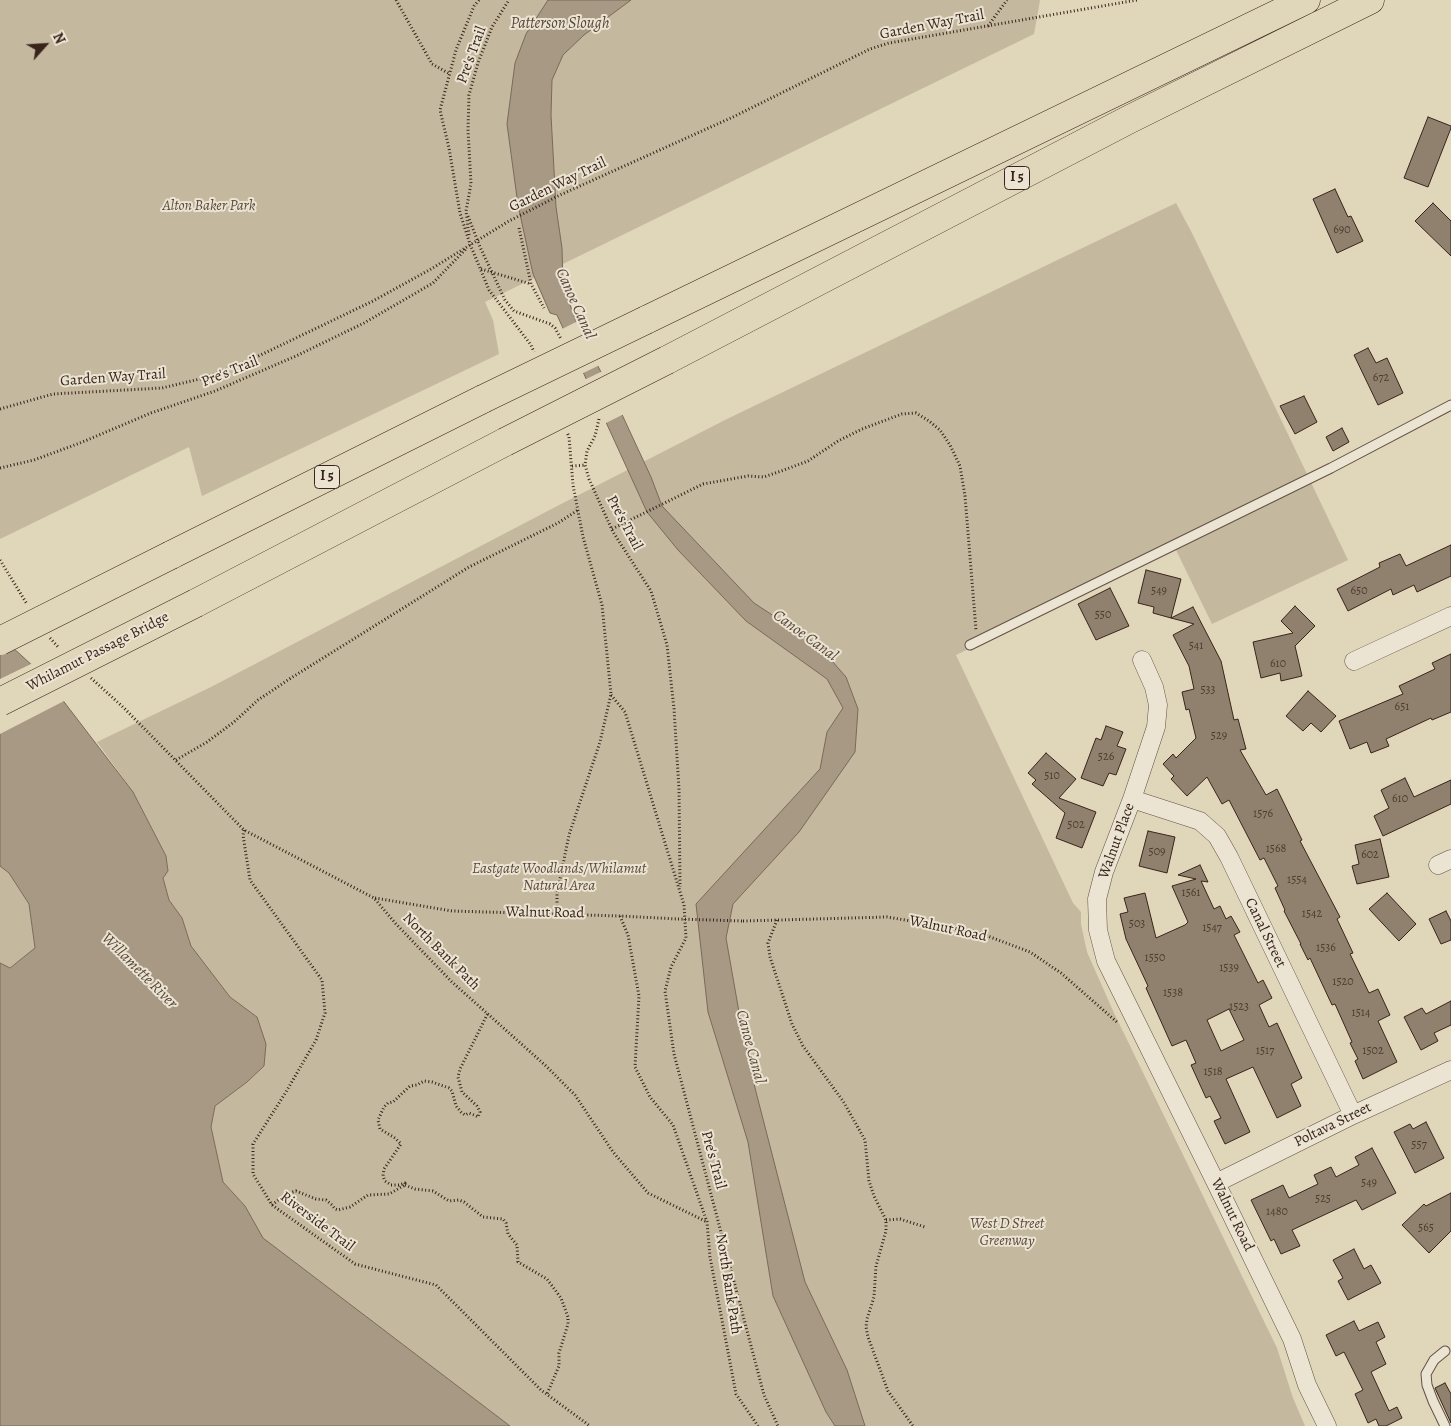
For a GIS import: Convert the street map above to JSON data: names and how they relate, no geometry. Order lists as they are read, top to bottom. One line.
{"streets":{"highway":["I 5","Whilamut Passage Bridge"],"street":["Walnut Place","Walnut Road","Canal Street","Poltava Street"],"path":["Garden Way Trail","Pre's Trail","North Bank Path","Riverside Trail"]},"crossings":[["Garden Way Trail","Pre's Trail"],["Walnut Place","Walnut Road"],["Walnut Place","Canal Street"],["Walnut Road","North Bank Path"],["Walnut Road","Poltava Street"],["Canal Street","Poltava Street"],["North Bank Path","Riverside Trail"]],"water":["Patterson Slough","Canoe Canal","Willamette River"],"parks":["Alton Baker Park","Eastgate Woodlands/Whilamut Natural Area","West D Street Greenway"],"house_numbers":["690","672","549","650","550","541","610","533","651","529","526","510","610","1576","502","1568","509","602","1554","1561","1542","503","1547","1536","1550","1539","1520","1538","1523","1514","1517","1502","1518","557","549","525","1480","565"],"north":"top right"}
